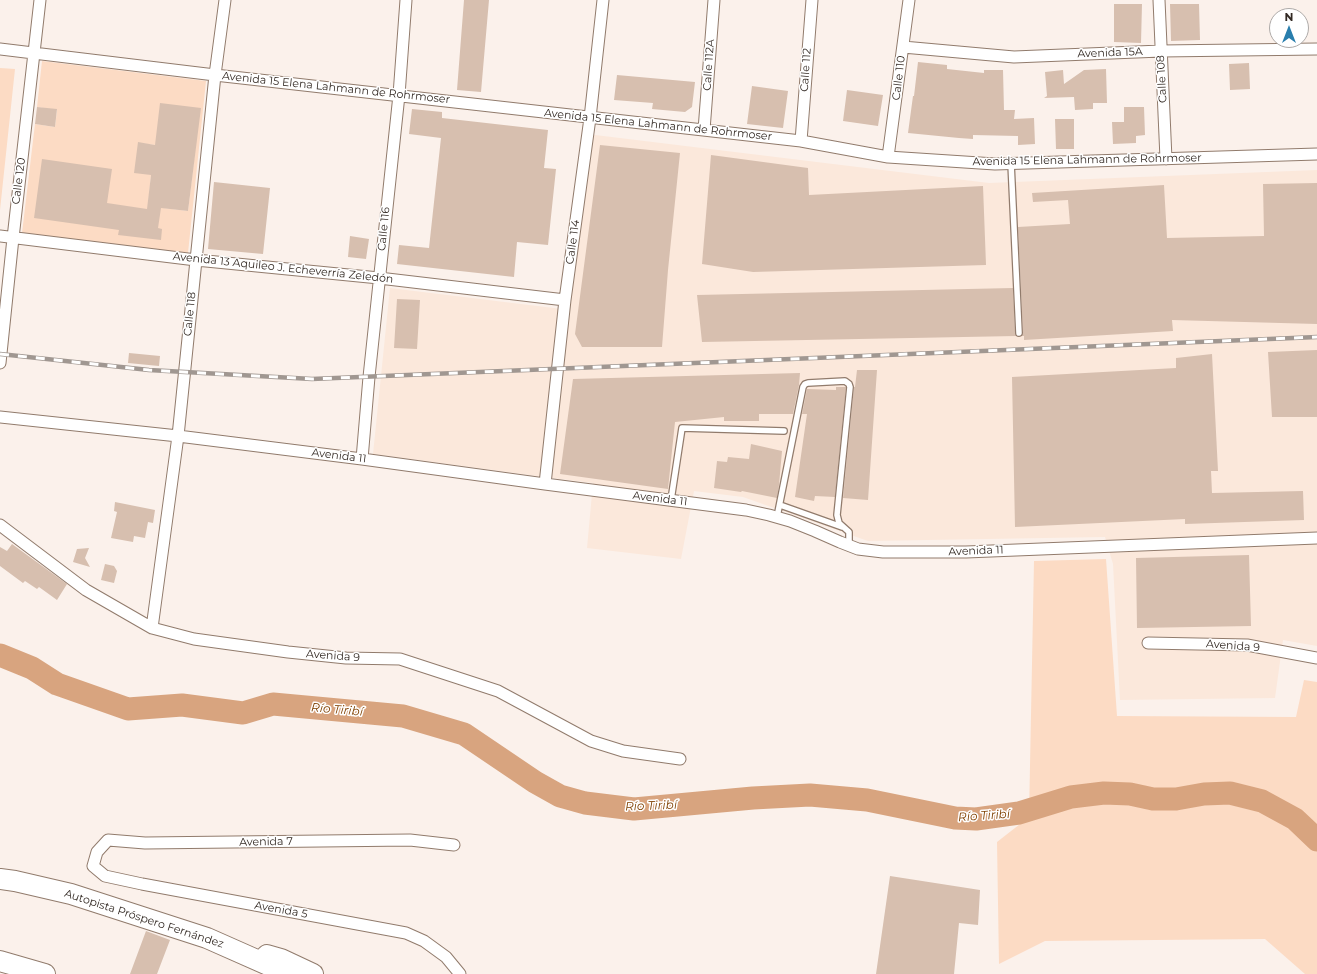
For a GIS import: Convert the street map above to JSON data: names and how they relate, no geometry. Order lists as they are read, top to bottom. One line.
{"streets":{"highway":["Autopista Próspero Fernández"],"street":["Avenida 15A","Calle 112A","Calle 112","Calle 110","Calle 108","Avenida 15 Elena Lahmann de Rohrmoser","Calle 120","Calle 116","Calle 114","Avenida 13 Aquileo J. Echeverría Zeledón","Calle 118","Avenida 11","Avenida 9","Avenida 7","Avenida 5"]},"crossings":[["Avenida 15A","Calle 110"],["Avenida 15A","Calle 108"],["Calle 112A","Avenida 15 Elena Lahmann de Rohrmoser"],["Calle 112","Avenida 15 Elena Lahmann de Rohrmoser"],["Calle 110","Avenida 15 Elena Lahmann de Rohrmoser"],["Calle 108","Avenida 15 Elena Lahmann de Rohrmoser"],["Avenida 15 Elena Lahmann de Rohrmoser","Calle 120"],["Avenida 15 Elena Lahmann de Rohrmoser","Calle 116"],["Avenida 15 Elena Lahmann de Rohrmoser","Calle 114"],["Avenida 15 Elena Lahmann de Rohrmoser","Calle 118"],["Calle 120","Avenida 13 Aquileo J. Echeverría Zeledón"],["Calle 116","Avenida 13 Aquileo J. Echeverría Zeledón"],["Calle 116","Avenida 11"],["Calle 114","Avenida 13 Aquileo J. Echeverría Zeledón"],["Calle 114","Avenida 11"],["Avenida 13 Aquileo J. Echeverría Zeledón","Calle 118"],["Calle 118","Avenida 11"],["Calle 118","Avenida 9"],["Avenida 7","Avenida 5"]],"water":["Río Tiribí"],"north":"top"}
